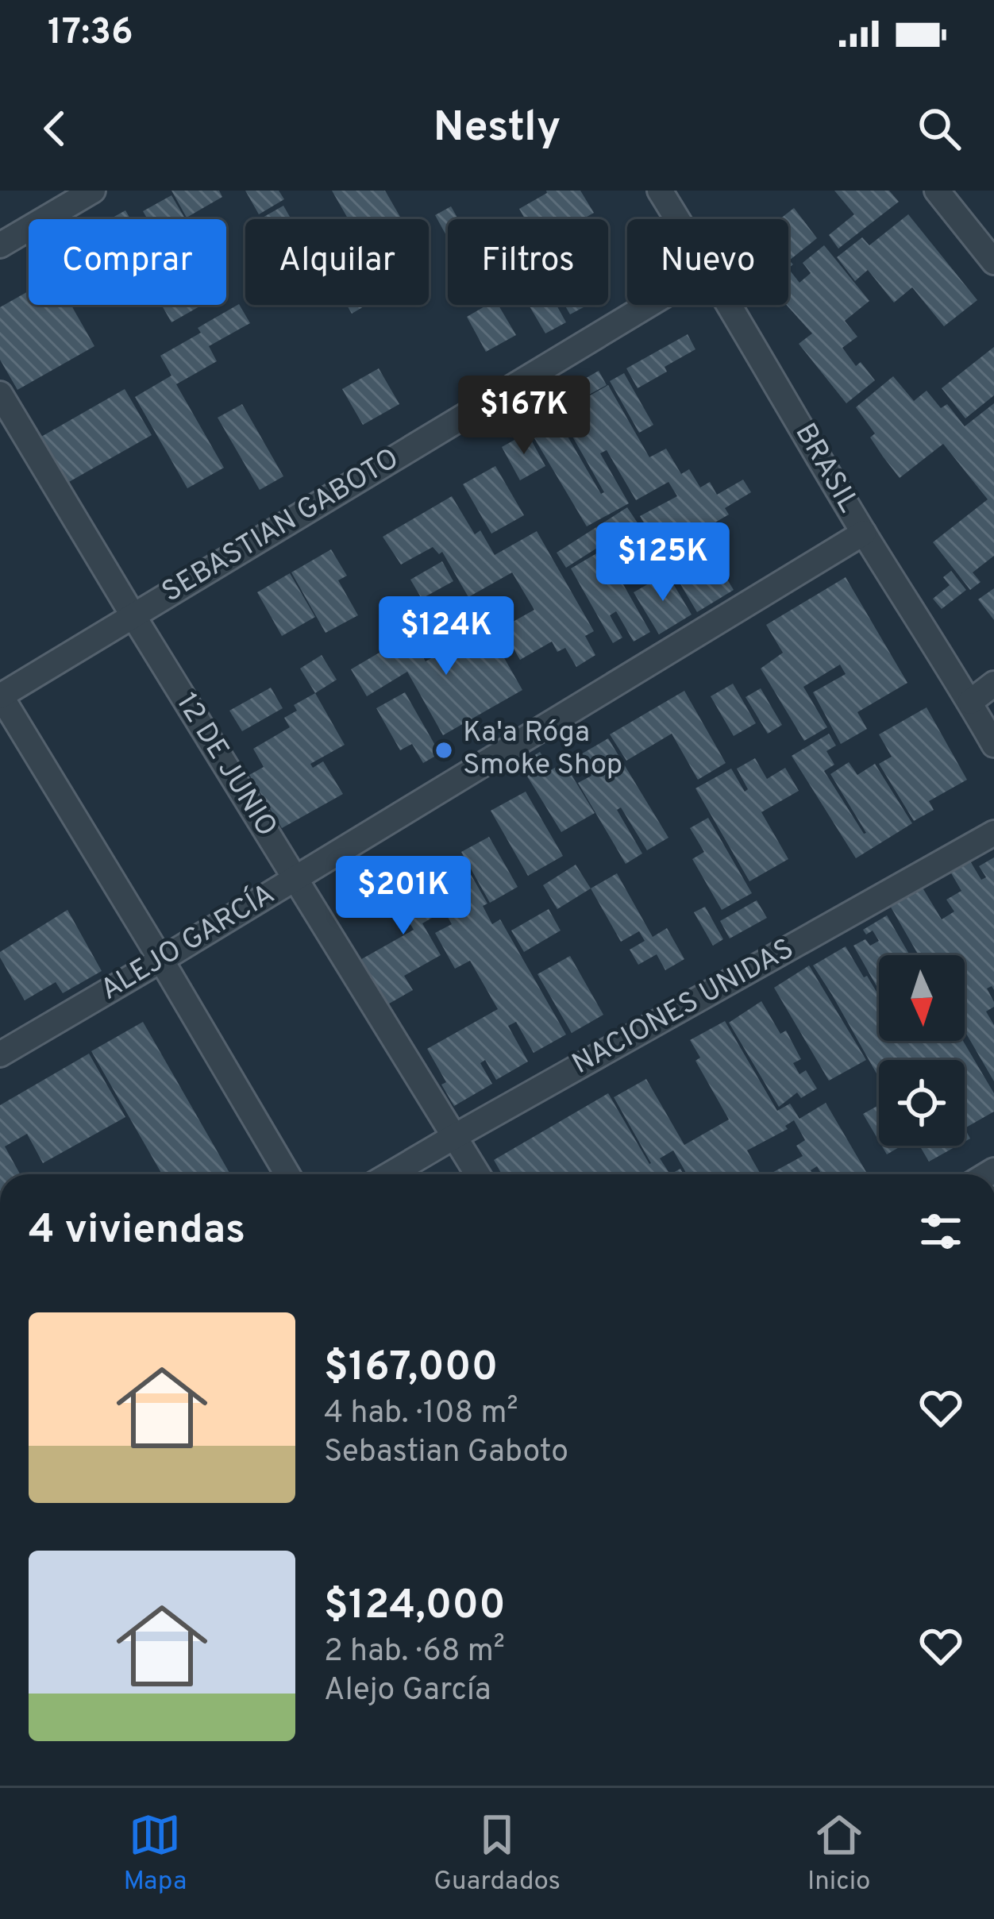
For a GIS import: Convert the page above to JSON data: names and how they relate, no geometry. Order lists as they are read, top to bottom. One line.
{"streets":{"street":["BRASIL","SEBASTIAN GABOTO","12 DE JUNIO","ALEJO GARCÍA","NACIONES UNIDAS"]},"crossings":[["BRASIL","ALEJO GARCÍA"],["SEBASTIAN GABOTO","12 DE JUNIO"],["12 DE JUNIO","ALEJO GARCÍA"],["12 DE JUNIO","NACIONES UNIDAS"]],"places":["Ka'a Róga Smoke Shop"],"north":"bottom","page":{"status":"17:36","header":"Nestly","chip":["Comprar","Alquilar","Filtros","Nuevo"],"price":["$167K","$125K","$124K","$201K"],"heading":"4 viviendas","list":[{"name":"$167,000","note":"4 hab. · 108 m² · Sebastian Gaboto"},{"name":"$124,000","note":"2 hab. · 68 m² · Alejo García"}],"tabs":["Mapa","Guardados","Inicio"]}}
